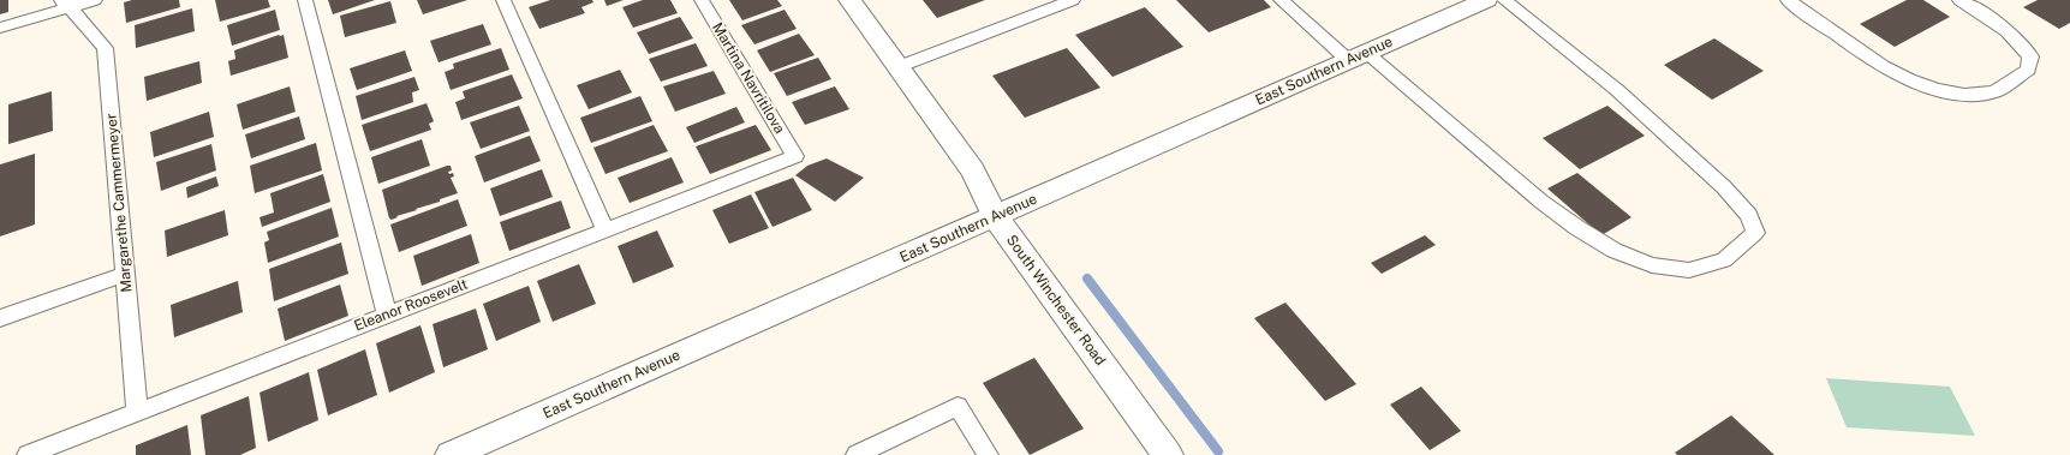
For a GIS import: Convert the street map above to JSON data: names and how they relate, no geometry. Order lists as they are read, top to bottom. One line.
{"streets":{"main road":["East Southern Avenue","South Winchester Road"],"lane":["Martina Navritilova","Margarethe Cammermeyer","Eleanor Roosevelt"]},"crossings":[["East Southern Avenue","South Winchester Road"],["Martina Navritilova","Eleanor Roosevelt"],["Margarethe Cammermeyer","Eleanor Roosevelt"]]}
